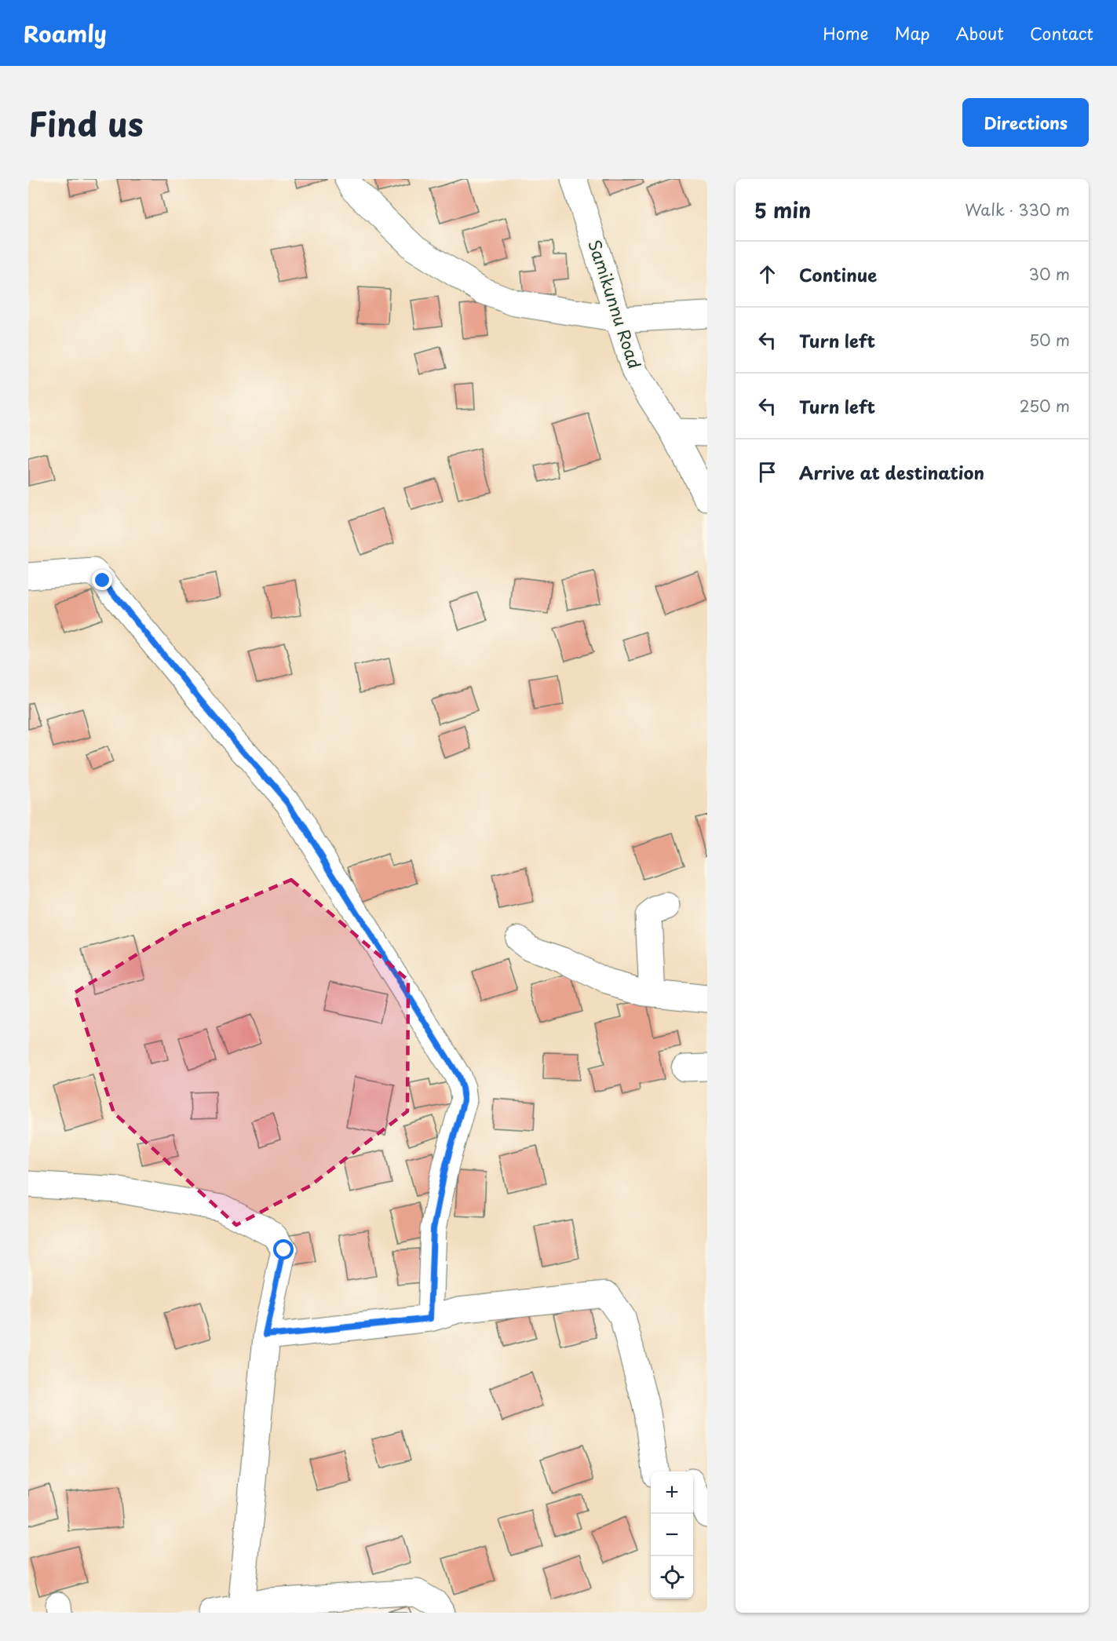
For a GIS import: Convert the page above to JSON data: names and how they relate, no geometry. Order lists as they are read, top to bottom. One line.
{"streets":{"street":["Samikunnu Road"]},"page":{"header":"Roamly","nav":["Home","Map","About","Contact"],"title":"Find us","buttons":"Directions","heading":["5 min","Walk · 330 m"],"list":[["Continue","30 m"],["Turn left","50 m"],["Turn left","250 m"],"Arrive at destination"],"map_buttons":["+","−"]}}
